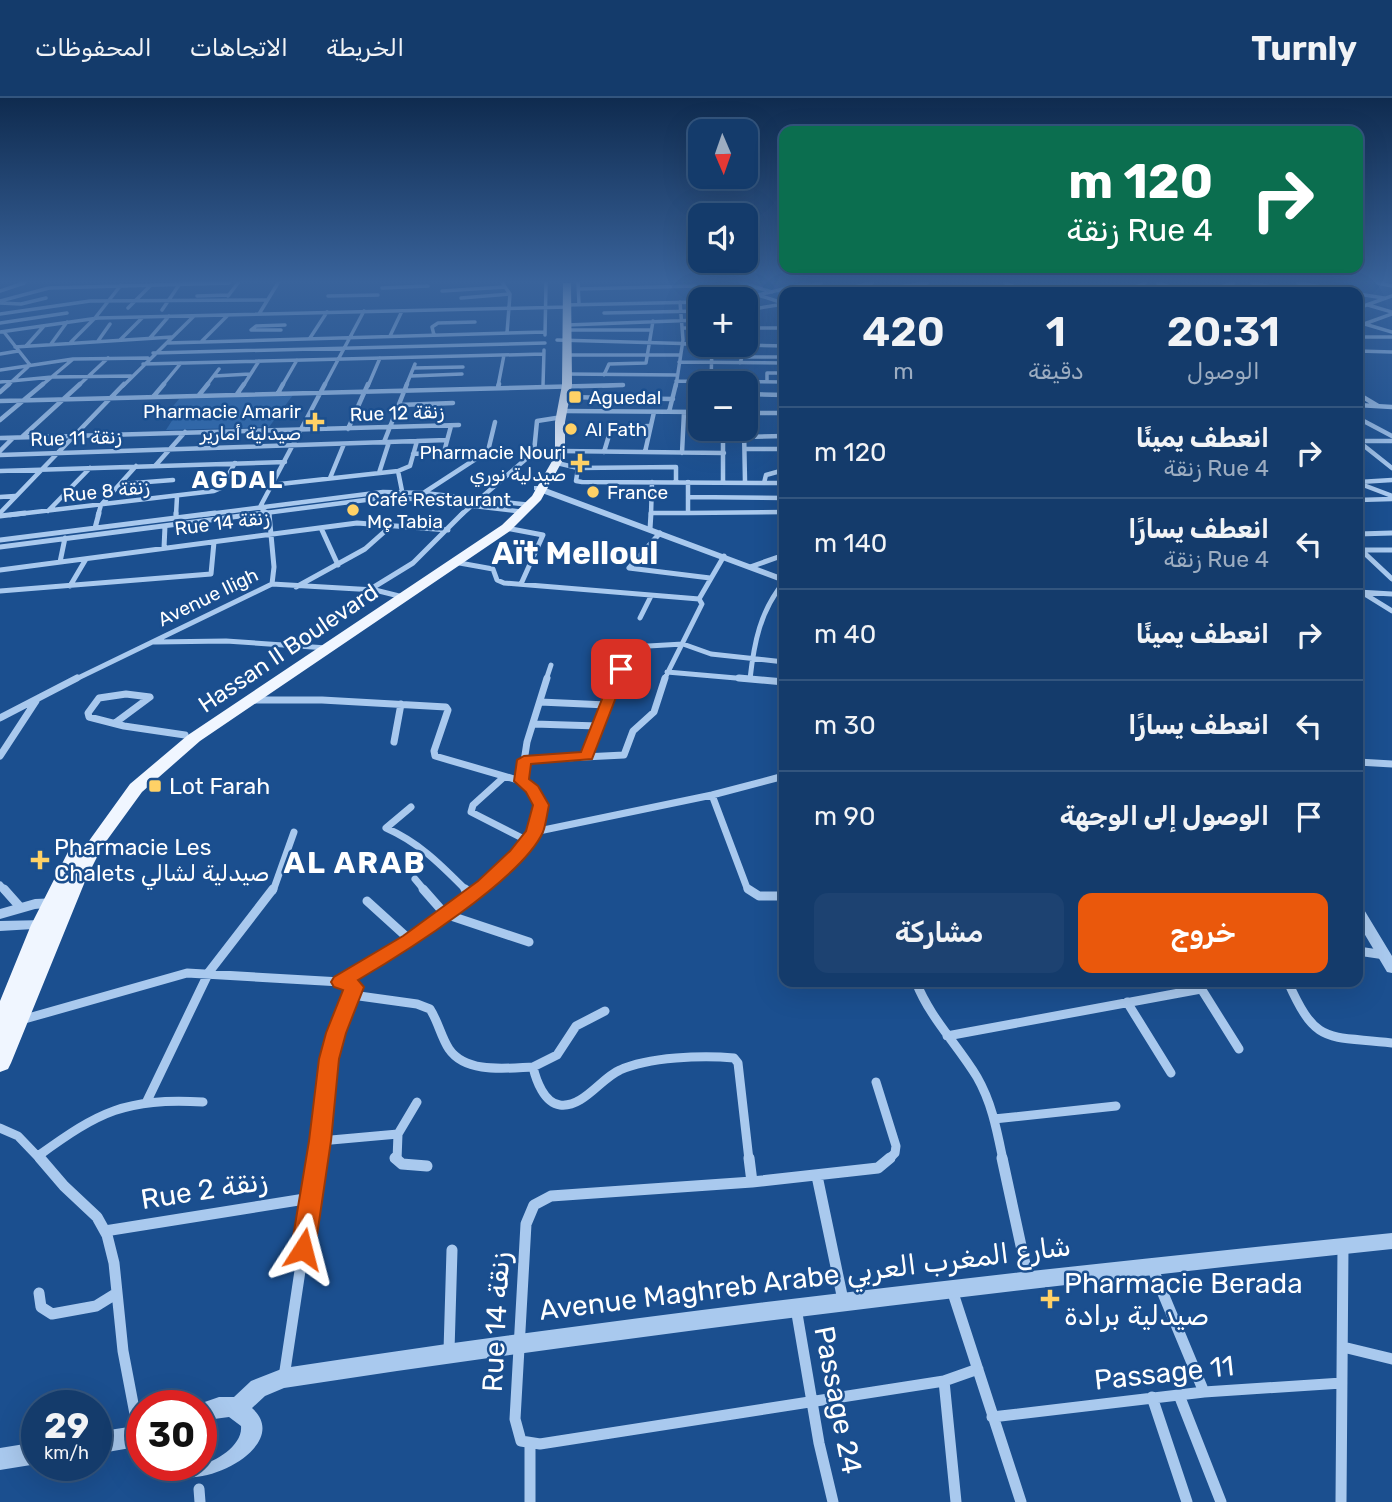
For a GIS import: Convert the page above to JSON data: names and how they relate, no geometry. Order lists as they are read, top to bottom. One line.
{"streets":{"main road":["Hassan II Boulevard"],"street":["Rue 12 زنقة","Rue 11 زنقة","Rue 8 زنقة","Rue 14 زنقة","Avenue Iligh","Rue 2 زنقة","Avenue Maghreb Arabe شارع المغرب العربي","Passage 11","Passage 24"]},"crossings":[["Rue 14 زنقة","Avenue Iligh"],["Rue 14 زنقة","Avenue Maghreb Arabe شارع المغرب العربي"],["Avenue Maghreb Arabe شارع المغرب العربي","Passage 24"]],"districts":["AGDAL","Aït Melloul","AL ARAB"],"places":{"transit":["Aguedal","Lot Farah"],"health":["Pharmacie Amarir صيدلية أمارير","Pharmacie Nouri صيدلية نوري","Pharmacie Les Chalets صيدلية لشالي","Pharmacie Berada صيدلية برادة"],"other":["Al Fath","France","Café Restaurant Mç Tabia"]},"north":"bottom","page":{"header":"Turnly","nav":["الخريطة","الاتجاهات","المحفوظات"],"map_buttons":["+","−"],"turn":["120 m","Rue 4 زنقة"],"eta":["20:31","الوصول","1","دقيقة","420","m"],"list":[{"name":"انعطف يمينًا","note":"Rue 4 زنقة","value":"120 m"},{"name":"انعطف يسارًا","note":"Rue 4 زنقة","value":"140 m"},{"name":"انعطف يمينًا","value":"40 m"},{"name":"انعطف يسارًا","value":"30 m"},{"name":"الوصول إلى الوجهة","value":"90 m"}],"buttons":["خروج","مشاركة"],"speed":"29 km/h","limit":"30"}}
